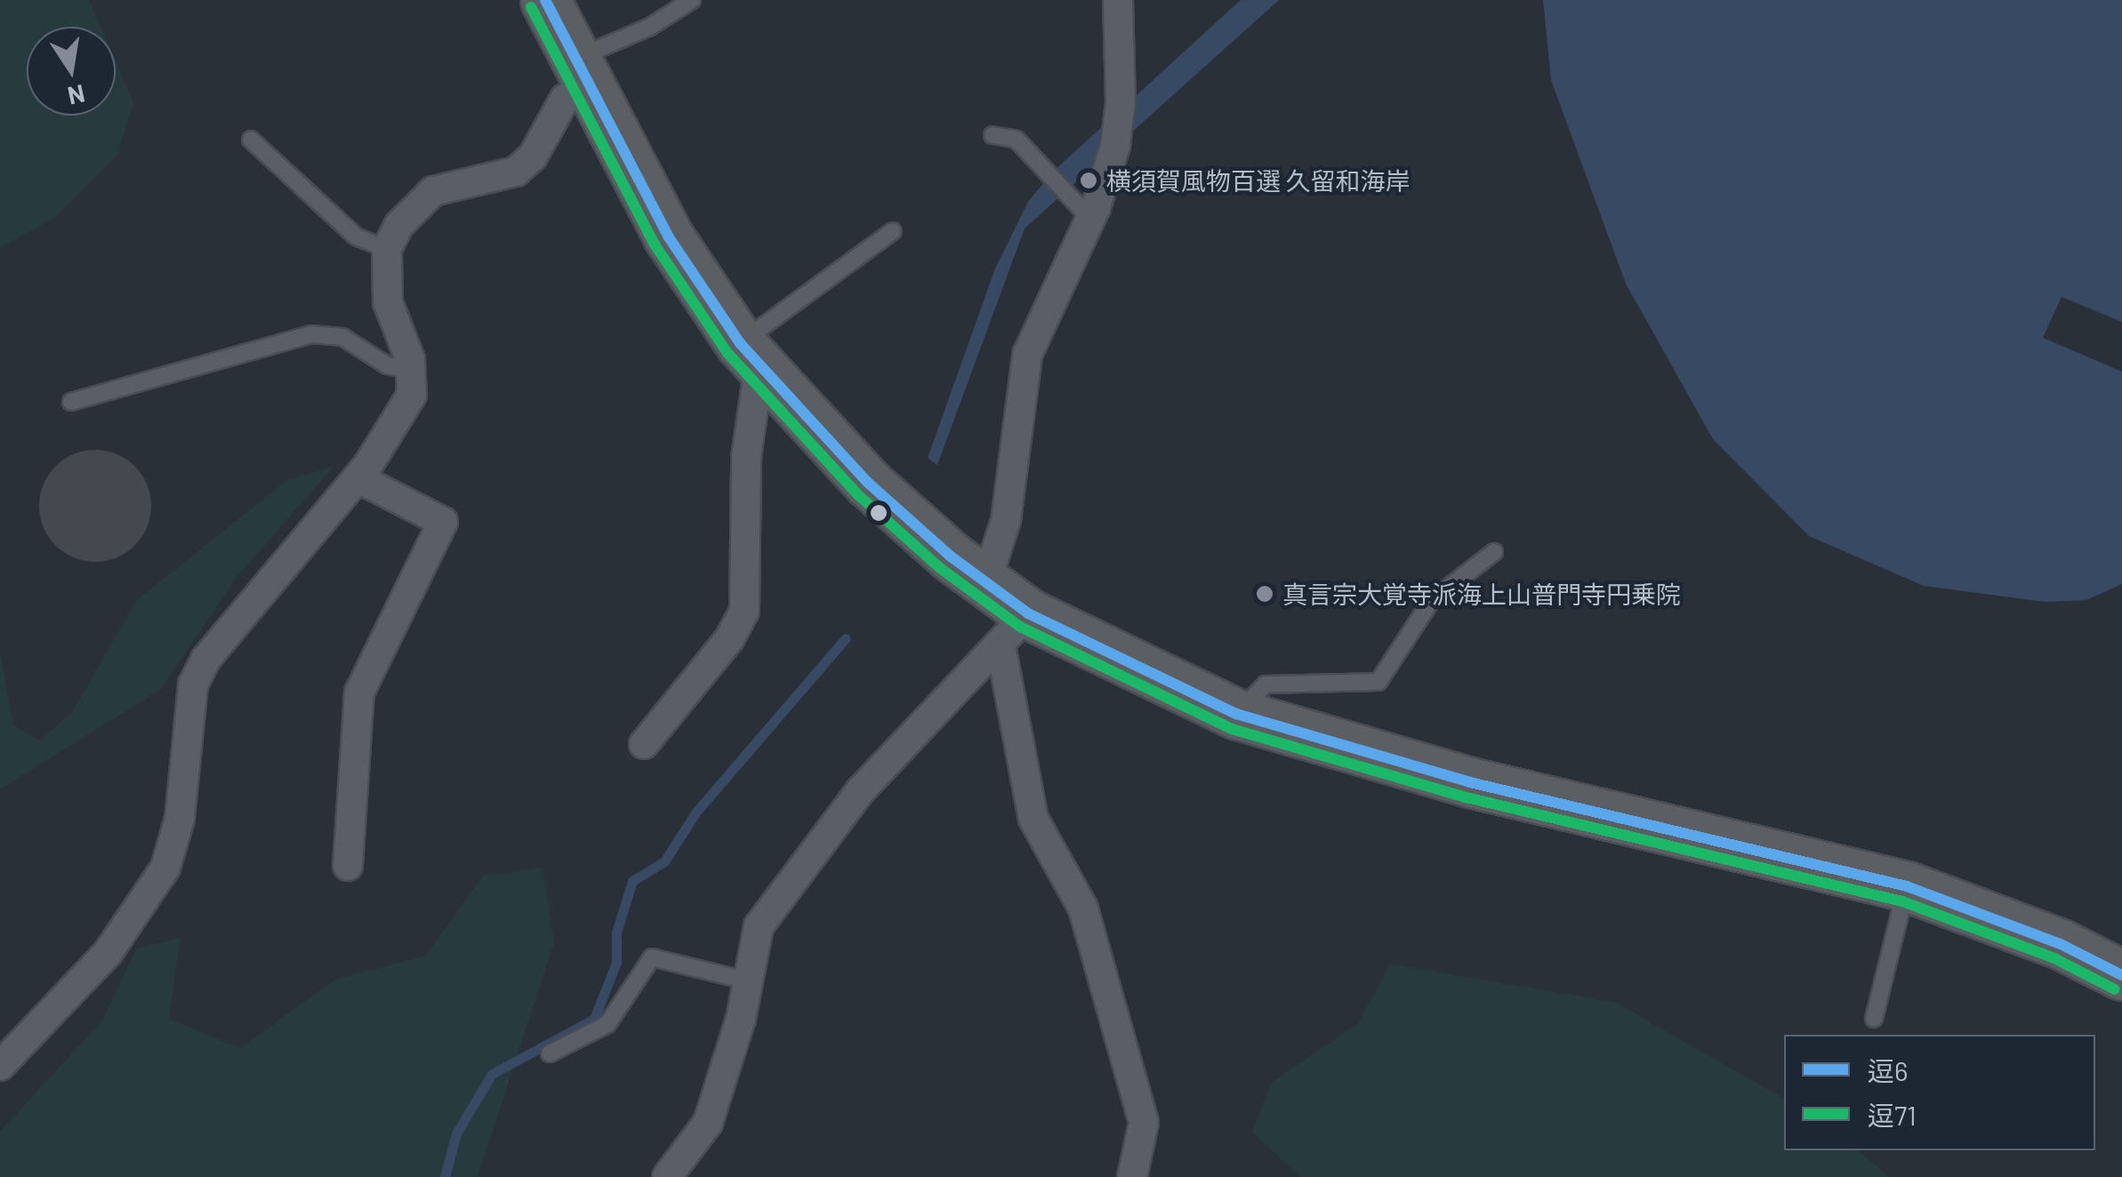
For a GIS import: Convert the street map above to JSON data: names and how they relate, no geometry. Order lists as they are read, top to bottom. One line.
{"places":["横須賀風物百選 久留和海岸","真言宗大覚寺派海上山普門寺円乗院"],"lines":["transit line 逗6","transit line 逗71"],"legend":["逗6","逗71"],"north":"bottom"}
